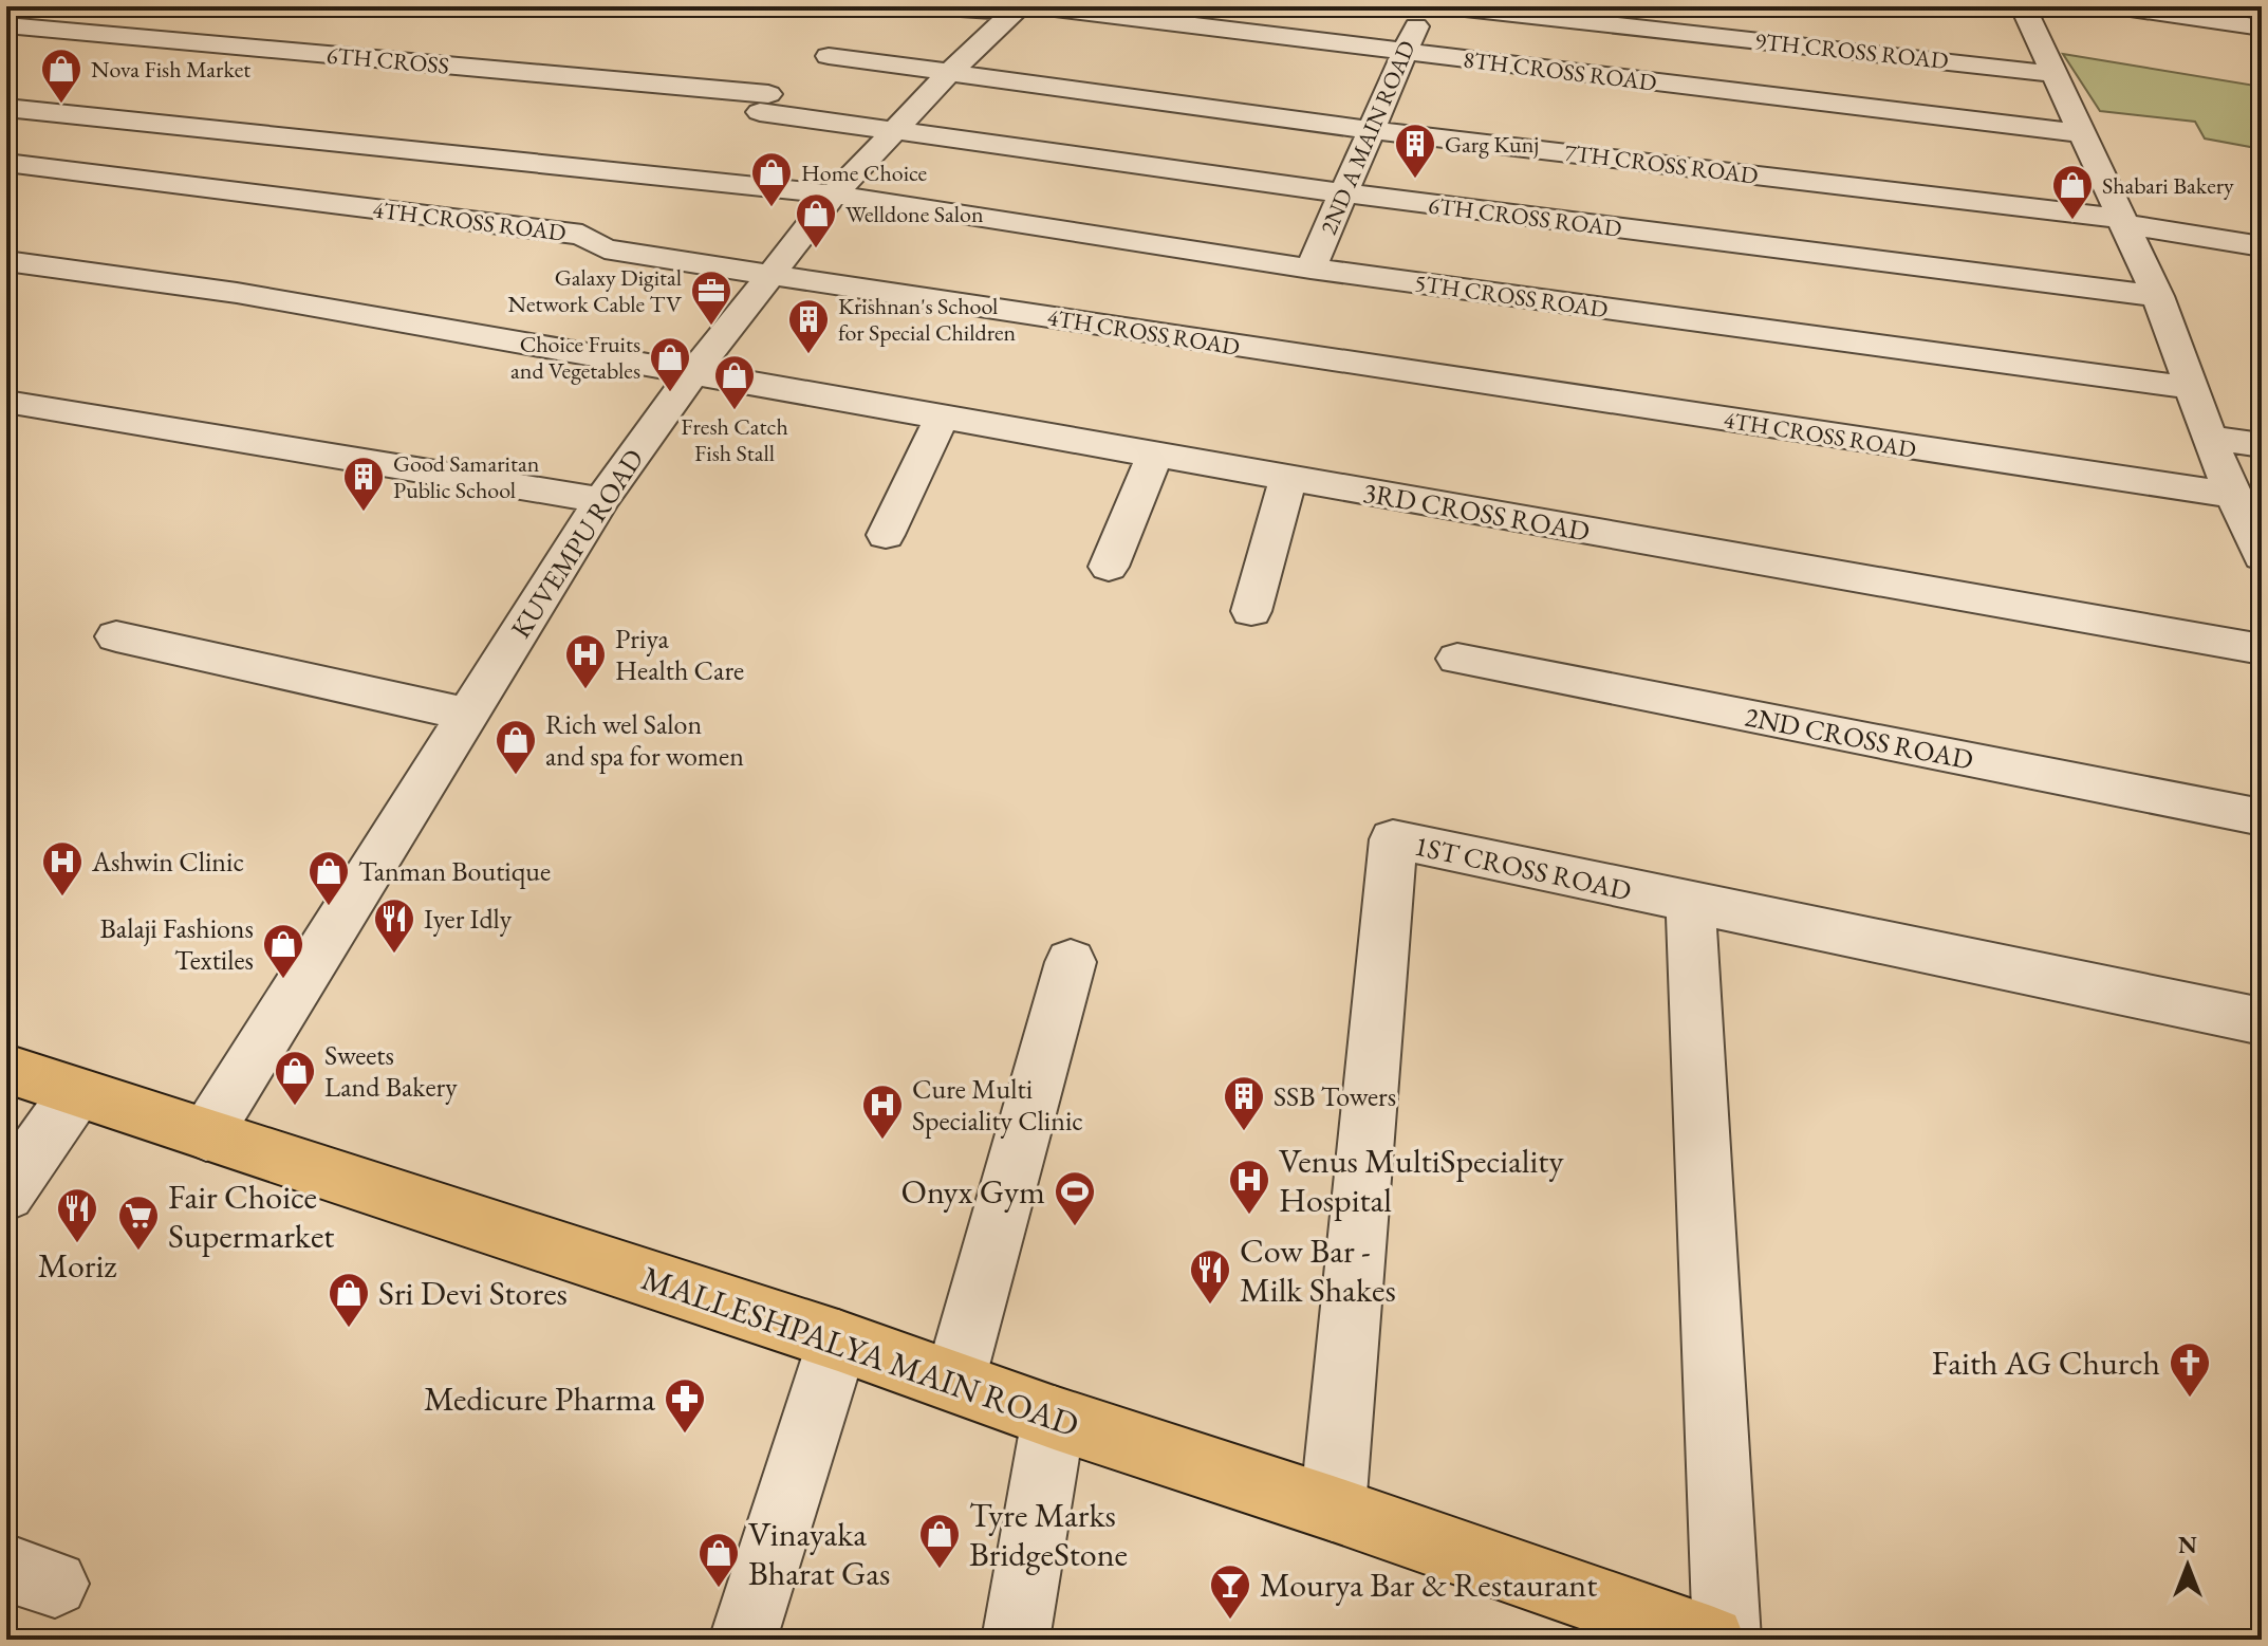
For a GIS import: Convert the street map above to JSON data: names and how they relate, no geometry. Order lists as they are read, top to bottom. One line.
{"streets":{"main road":["MALLESHPALYA MAIN ROAD"],"street":["9TH CROSS ROAD","6TH CROSS","8TH CROSS ROAD","2ND A MAIN ROAD","7TH CROSS ROAD","6TH CROSS ROAD","4TH CROSS ROAD","5TH CROSS ROAD","3RD CROSS ROAD","KUVEMPU ROAD","2ND CROSS ROAD","1ST CROSS ROAD"]},"crossings":[["6TH CROSS","6TH CROSS ROAD"],["6TH CROSS","KUVEMPU ROAD"],["8TH CROSS ROAD","2ND A MAIN ROAD"],["8TH CROSS ROAD","KUVEMPU ROAD"],["2ND A MAIN ROAD","7TH CROSS ROAD"],["2ND A MAIN ROAD","6TH CROSS ROAD"],["2ND A MAIN ROAD","5TH CROSS ROAD"],["7TH CROSS ROAD","KUVEMPU ROAD"],["6TH CROSS ROAD","KUVEMPU ROAD"],["4TH CROSS ROAD","KUVEMPU ROAD"],["5TH CROSS ROAD","KUVEMPU ROAD"],["3RD CROSS ROAD","KUVEMPU ROAD"],["KUVEMPU ROAD","MALLESHPALYA MAIN ROAD"],["1ST CROSS ROAD","MALLESHPALYA MAIN ROAD"]],"places":{"shop":["Nova Fish Market","Home Choice","Shabari Bakery","Welldone Salon","Choice Fruits and Vegetables","Fresh Catch Fish Stall","Rich wel Salon and spa for women","Tanman Boutique","Balaji Fashions Textiles","Sweets Land Bakery","Sri Devi Stores","Tyre Marks BridgeStone","Vinayaka Bharat Gas"],"building":["Garg Kunj","Krishnan's School for Special Children","Good Samaritan Public School","SSB Towers"],"office":["Galaxy Digital Network Cable TV"],"hospital":["Priya Health Care","Ashwin Clinic","Cure Multi Speciality Clinic","Venus MultiSpeciality Hospital"],"restaurant":["Iyer Idly","Moriz","Cow Bar - Milk Shakes"],"sports":["Onyx Gym"],"supermarket":["Fair Choice Supermarket"],"church":["Faith AG Church"],"pharmacy":["Medicure Pharma"],"bar":["Mourya Bar & Restaurant"]},"north":"top"}
